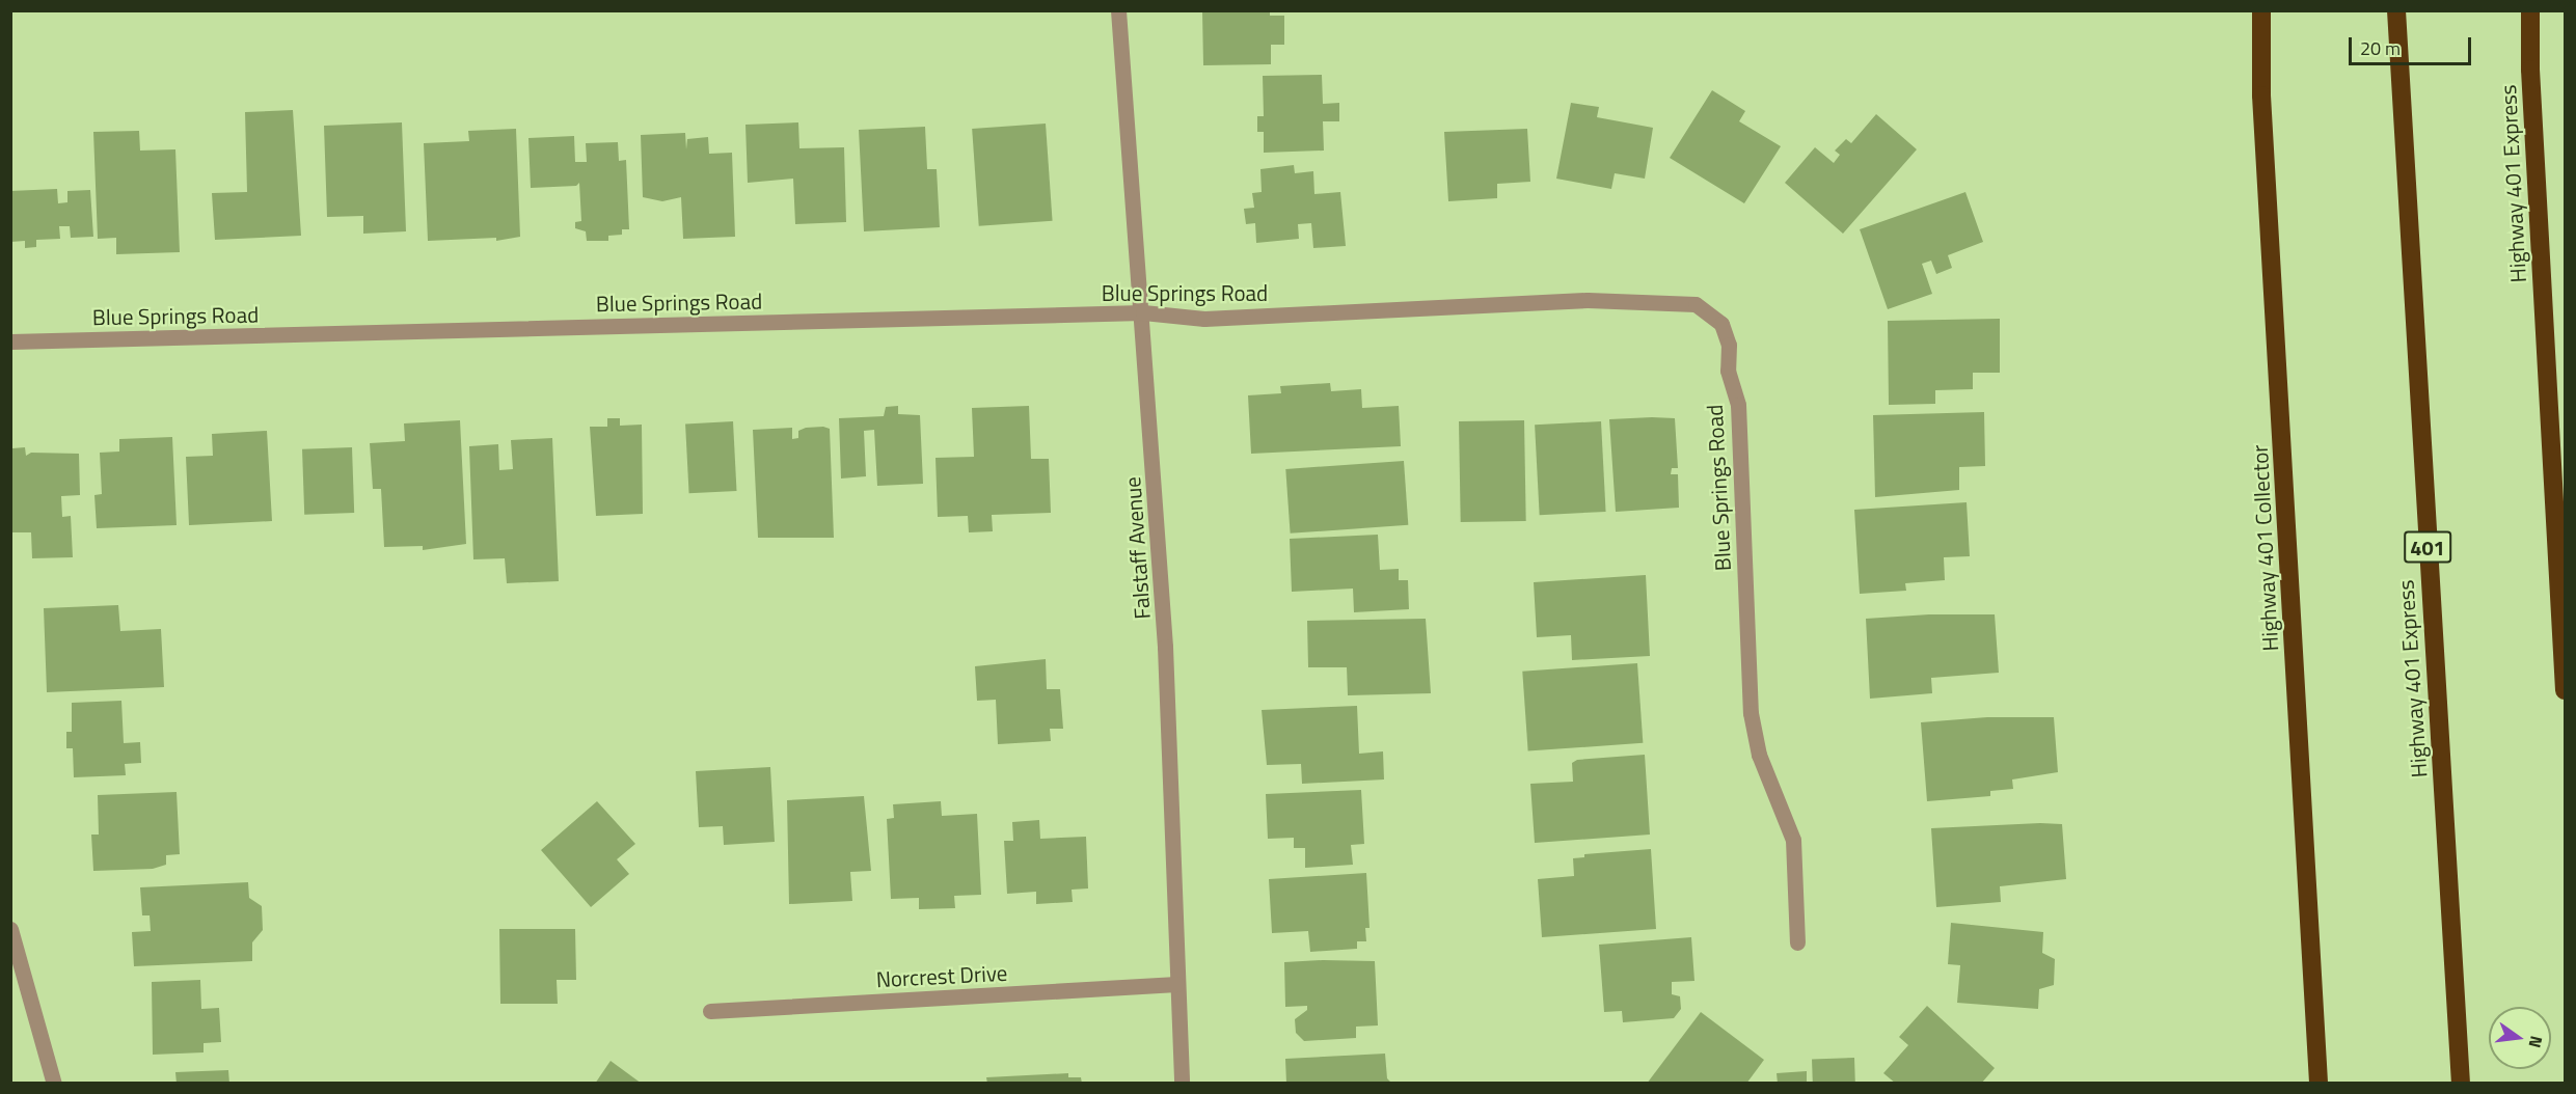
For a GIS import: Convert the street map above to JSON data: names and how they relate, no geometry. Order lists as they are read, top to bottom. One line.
{"streets":{"highway":["Highway 401 Express","401","Highway 401 Collector"],"street":["Blue Springs Road","Falstaff Avenue","Norcrest Drive"]},"crossings":[["Blue Springs Road","Falstaff Avenue"],["Falstaff Avenue","Norcrest Drive"]],"scale_bar":"20 m","north":"right"}
